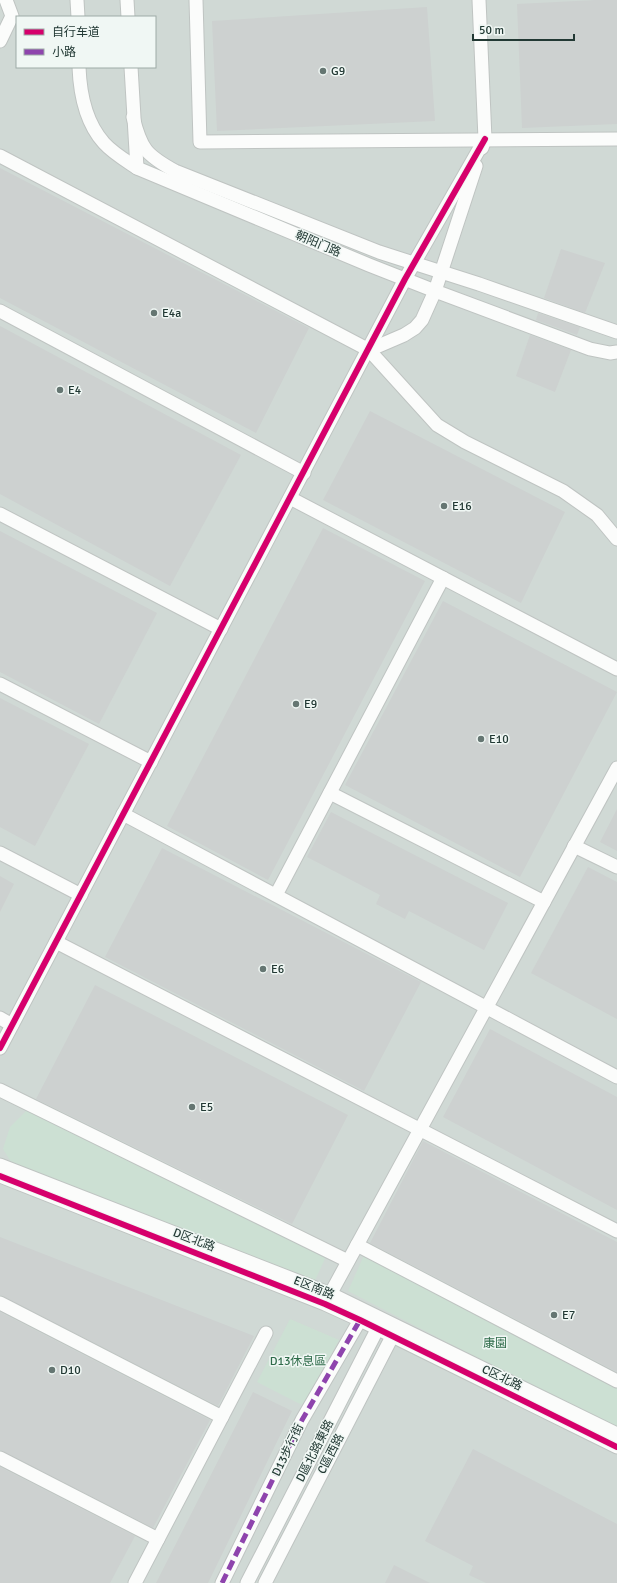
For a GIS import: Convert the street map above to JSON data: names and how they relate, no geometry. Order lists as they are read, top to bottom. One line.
{"streets":{"street":["朝阳门路","D区北路","E区南路","C区北路","D13步行街","D區北路東路","C區西路"]},"crossings":[["D区北路","E区南路"],["D区北路","D13步行街"],["D区北路","D區北路東路"],["E区南路","C区北路"],["E区南路","D區北路東路"],["E区南路","C區西路"],["C区北路","C區西路"]],"parks":["康園","D13休息區"],"places":["G9","E4a","E4","E16","E9","E10","E6","E5","E7","D10"],"legend":["自行车道","小路"],"scale_bar":"50 m"}
